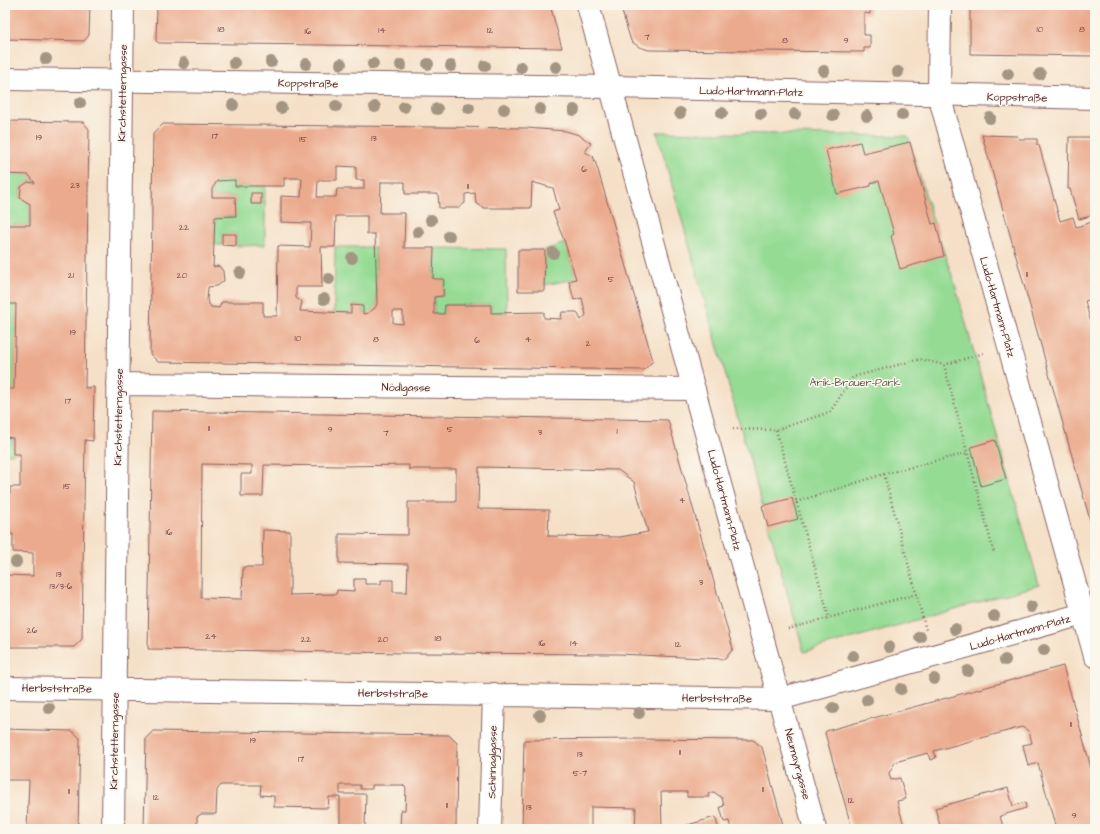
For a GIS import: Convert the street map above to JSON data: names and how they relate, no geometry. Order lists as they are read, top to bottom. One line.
{"streets":{"street":["Koppstraße","Ludo-Hartmann-Platz","Kirchstetterngasse","Nödlgasse","Herbststraße","Schinnaglgasse","Neumayrgasse"]},"crossings":[["Koppstraße","Ludo-Hartmann-Platz"],["Koppstraße","Kirchstetterngasse"],["Ludo-Hartmann-Platz","Nödlgasse"],["Ludo-Hartmann-Platz","Herbststraße"],["Ludo-Hartmann-Platz","Neumayrgasse"],["Kirchstetterngasse","Nödlgasse"],["Kirchstetterngasse","Herbststraße"],["Herbststraße","Schinnaglgasse"],["Herbststraße","Neumayrgasse"]],"parks":["Arik-Brauer-Park"],"house_numbers":["18","10","8","14","12","16","7","8","9","17","19","13","15","6","23","11","22","11","21","20","5","19","10","8","4","6","2","17","11","9","5","1","3","7","15","4","16","13","3","13/3-6","26","24","18","22","20","16","14","12","11","19","11","13","17","5-7","11","11","12","12","11","13","9"]}
